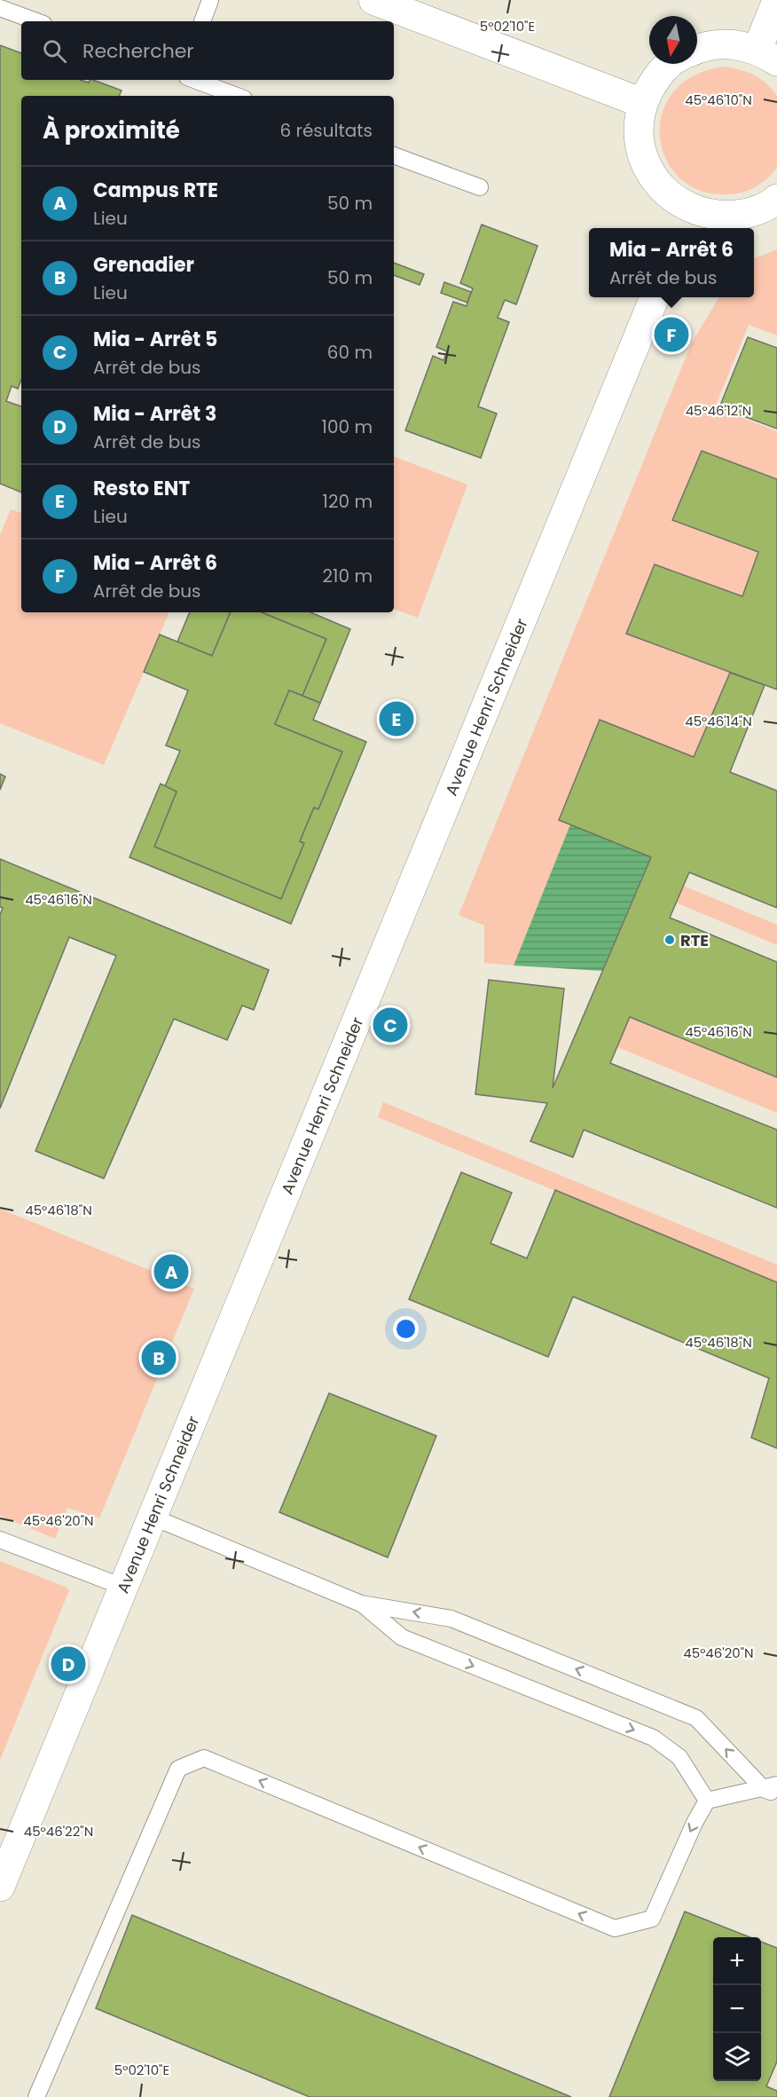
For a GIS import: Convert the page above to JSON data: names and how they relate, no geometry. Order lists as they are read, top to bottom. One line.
{"streets":{"street":["Avenue Henri Schneider"]},"places":["RTE"],"north":"bottom","page":{"search":"Rechercher","heading":["À proximité","6 résultats"],"list":[{"mark":"A","name":"Campus RTE","note":"Lieu","value":"50 m"},{"mark":"B","name":"Grenadier","note":"Lieu","value":"50 m"},{"mark":"C","name":"Mia - Arrêt 5","note":"Arrêt de bus","value":"60 m"},{"mark":"D","name":"Mia - Arrêt 3","note":"Arrêt de bus","value":"100 m"},{"mark":"E","name":"Resto ENT","note":"Lieu","value":"120 m"},{"mark":"F","name":"Mia - Arrêt 6","note":"Arrêt de bus","value":"210 m"}],"popup":["Mia - Arrêt 6","Arrêt de bus"],"pins":["F","E","C","A","B","D"],"map_buttons":["+","−"]},"coordinates":["5°02'10\"E","45°46'10\"N","45°46'12\"N","45°46'14\"N","45°46'16\"N","45°46'18\"N","45°46'20\"N","45°46'22\"N"]}
